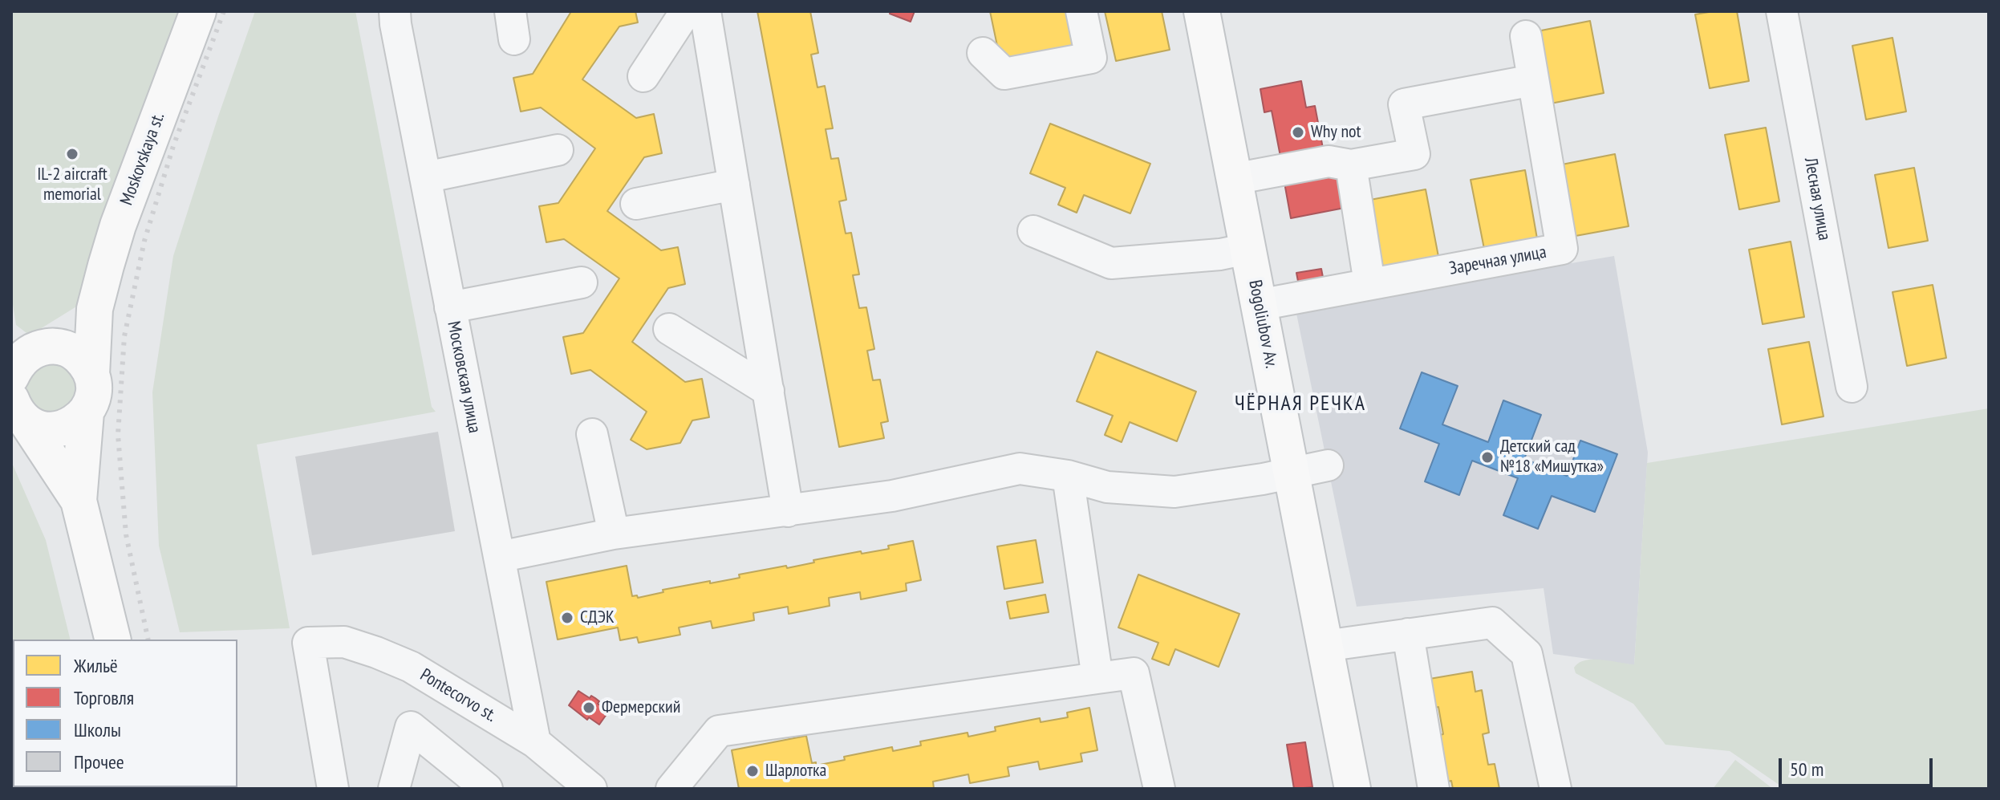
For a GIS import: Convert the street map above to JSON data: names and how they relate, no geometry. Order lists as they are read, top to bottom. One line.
{"streets":{"main road":["Moskovskaya st.","Bogoliubov Av."],"street":["Лесная улица","Заречная улица","Московская улица","Pontecorvo st."]},"crossings":[["Заречная улица","Bogoliubov Av."],["Московская улица","Pontecorvo st."]],"districts":["ЧЁРНАЯ РЕЧКА"],"places":["Why not","IL-2 aircraft memorial","Детский сад №18 «Мишутка»","СДЭК","Фермерский","Шарлотка"],"legend":["Жильё","Торговля","Школы","Прочее"],"scale_bar":"50 m"}
